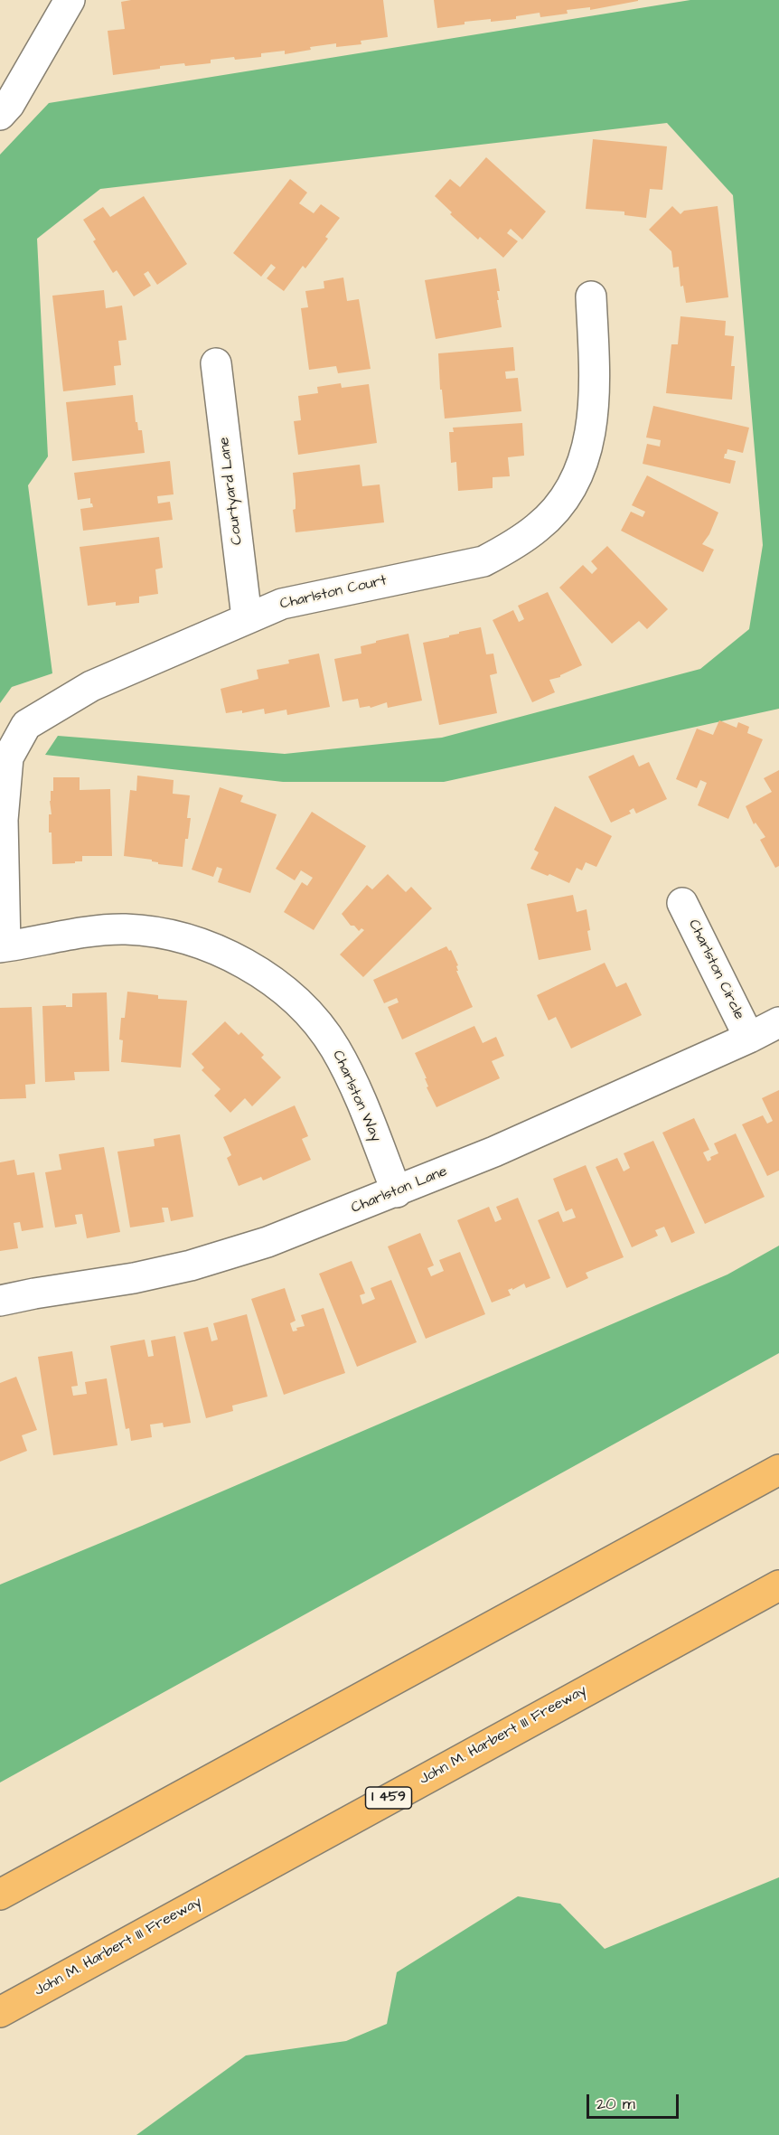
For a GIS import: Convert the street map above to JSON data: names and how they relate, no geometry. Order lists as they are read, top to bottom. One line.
{"streets":{"highway":["John M. Harbert III Freeway","I 459"],"street":["Courtyard Lane","Charlston Court","Charlston Circle","Charlston Way","Charlston Lane"]},"crossings":[["Courtyard Lane","Charlston Court"],["Charlston Court","Charlston Way"],["Charlston Circle","Charlston Lane"],["Charlston Way","Charlston Lane"]],"scale_bar":"20 m"}
